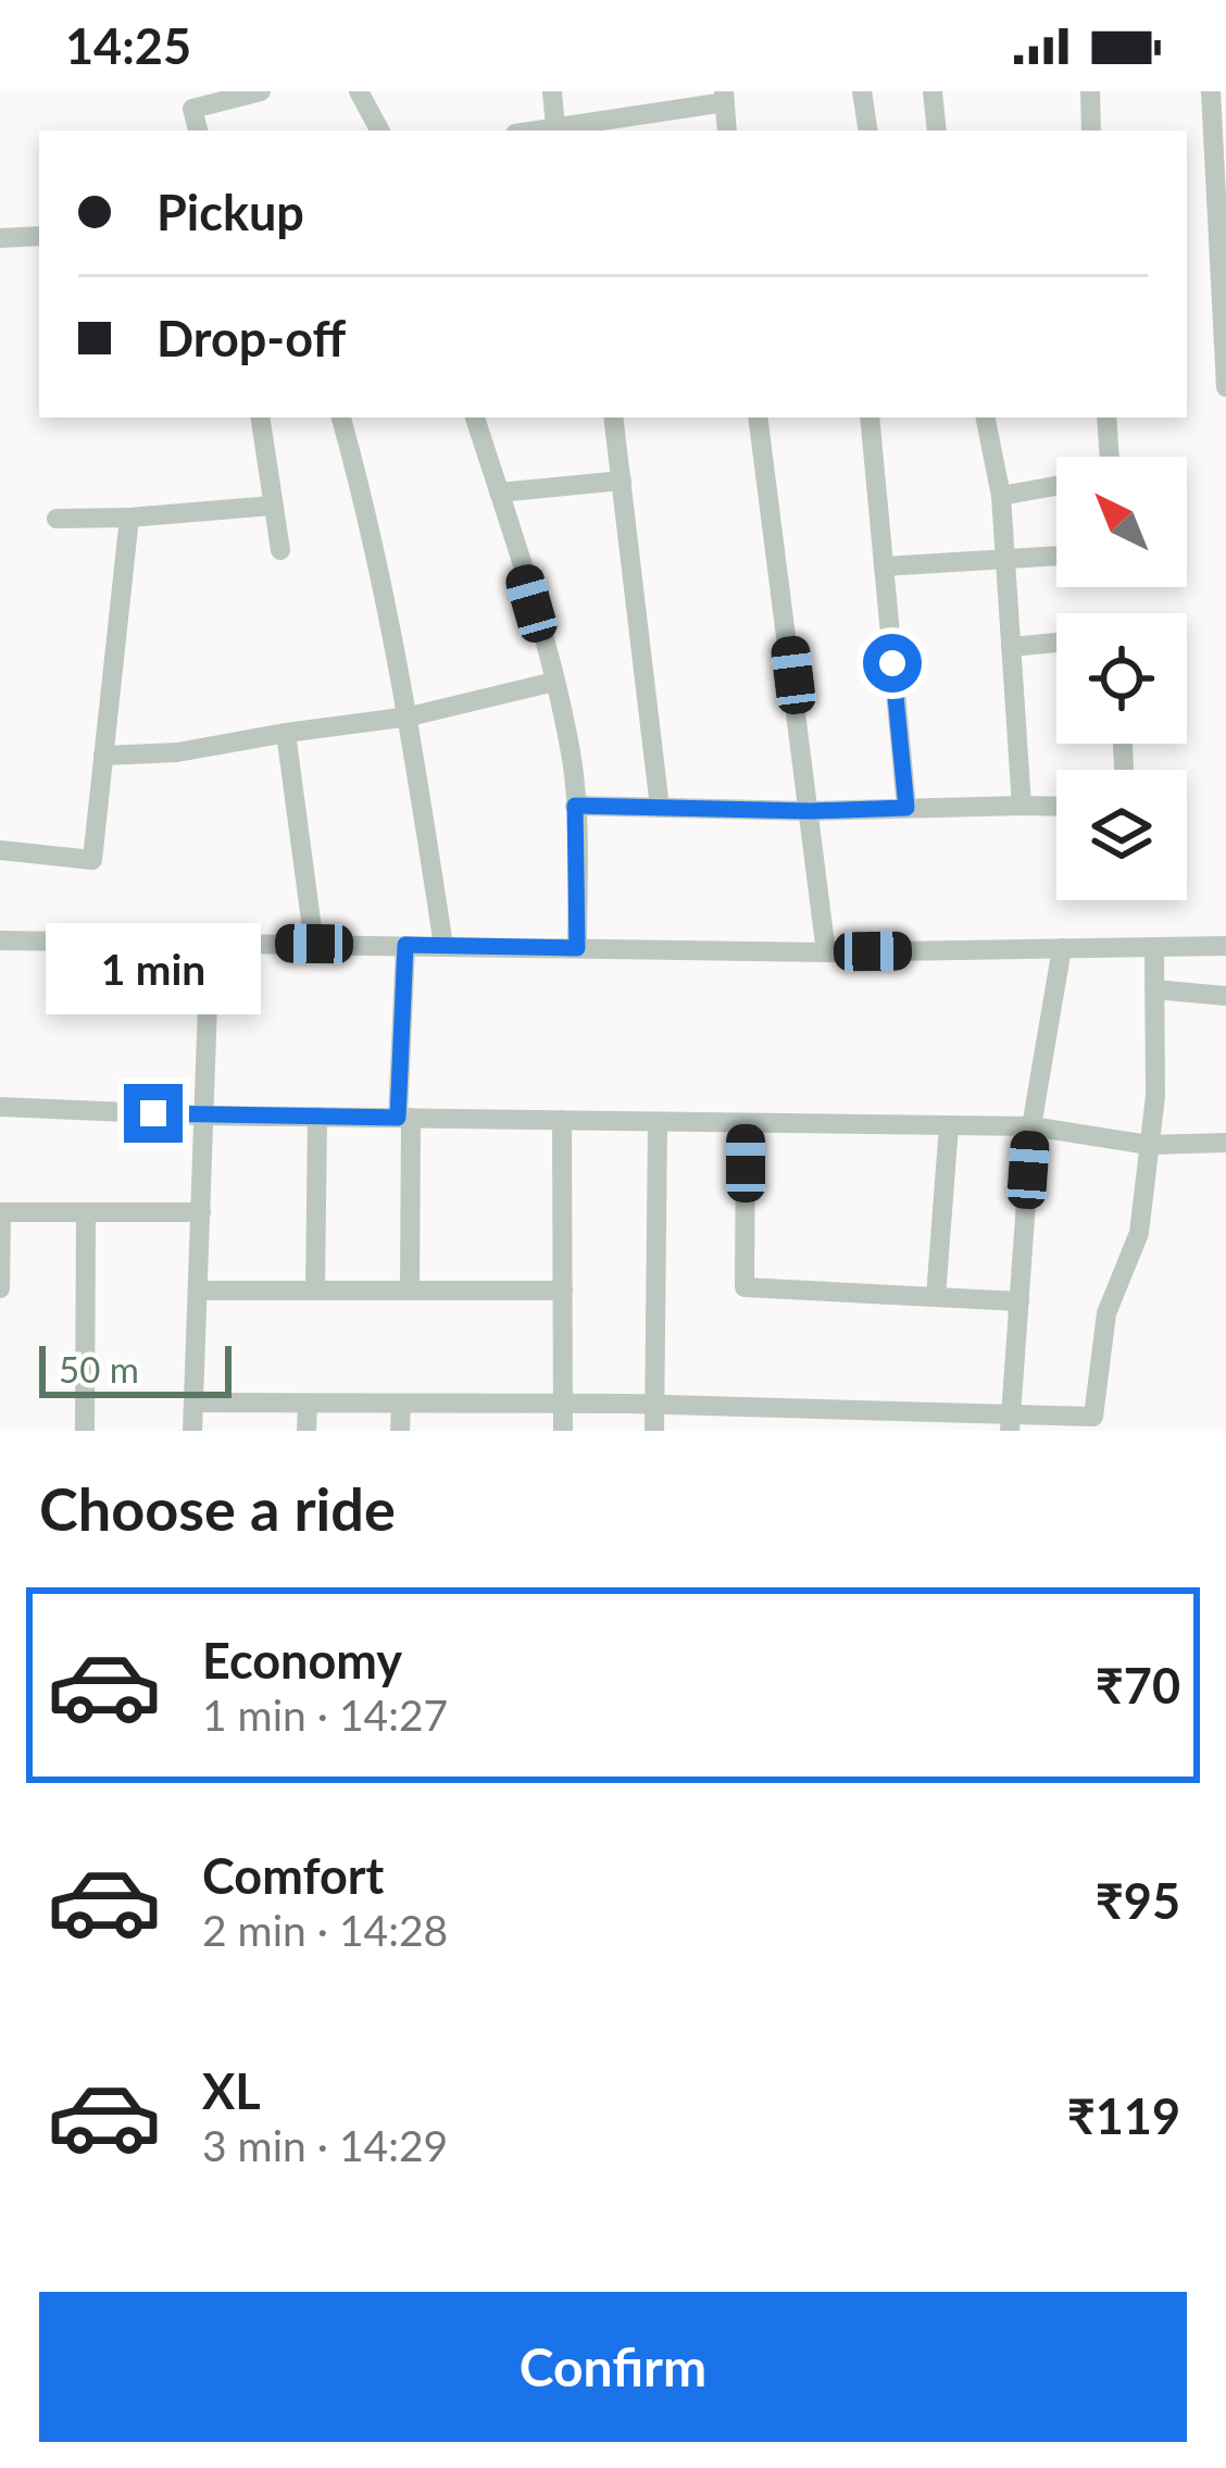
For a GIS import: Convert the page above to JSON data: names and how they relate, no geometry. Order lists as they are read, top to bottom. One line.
{"scale_bar":"50 m","north":"top left","page":{"status":"14:25","banner":["Pickup","Drop-off"],"bubble":"1 min","scale":"50 m","heading":"Choose a ride","list":[{"name":"Economy","note":"1 min · 14:27","value":"₹70"},{"name":"Comfort","note":"2 min · 14:28","value":"₹95"},{"name":"XL","note":"3 min · 14:29","value":"₹119"}],"buttons":"Confirm"}}
